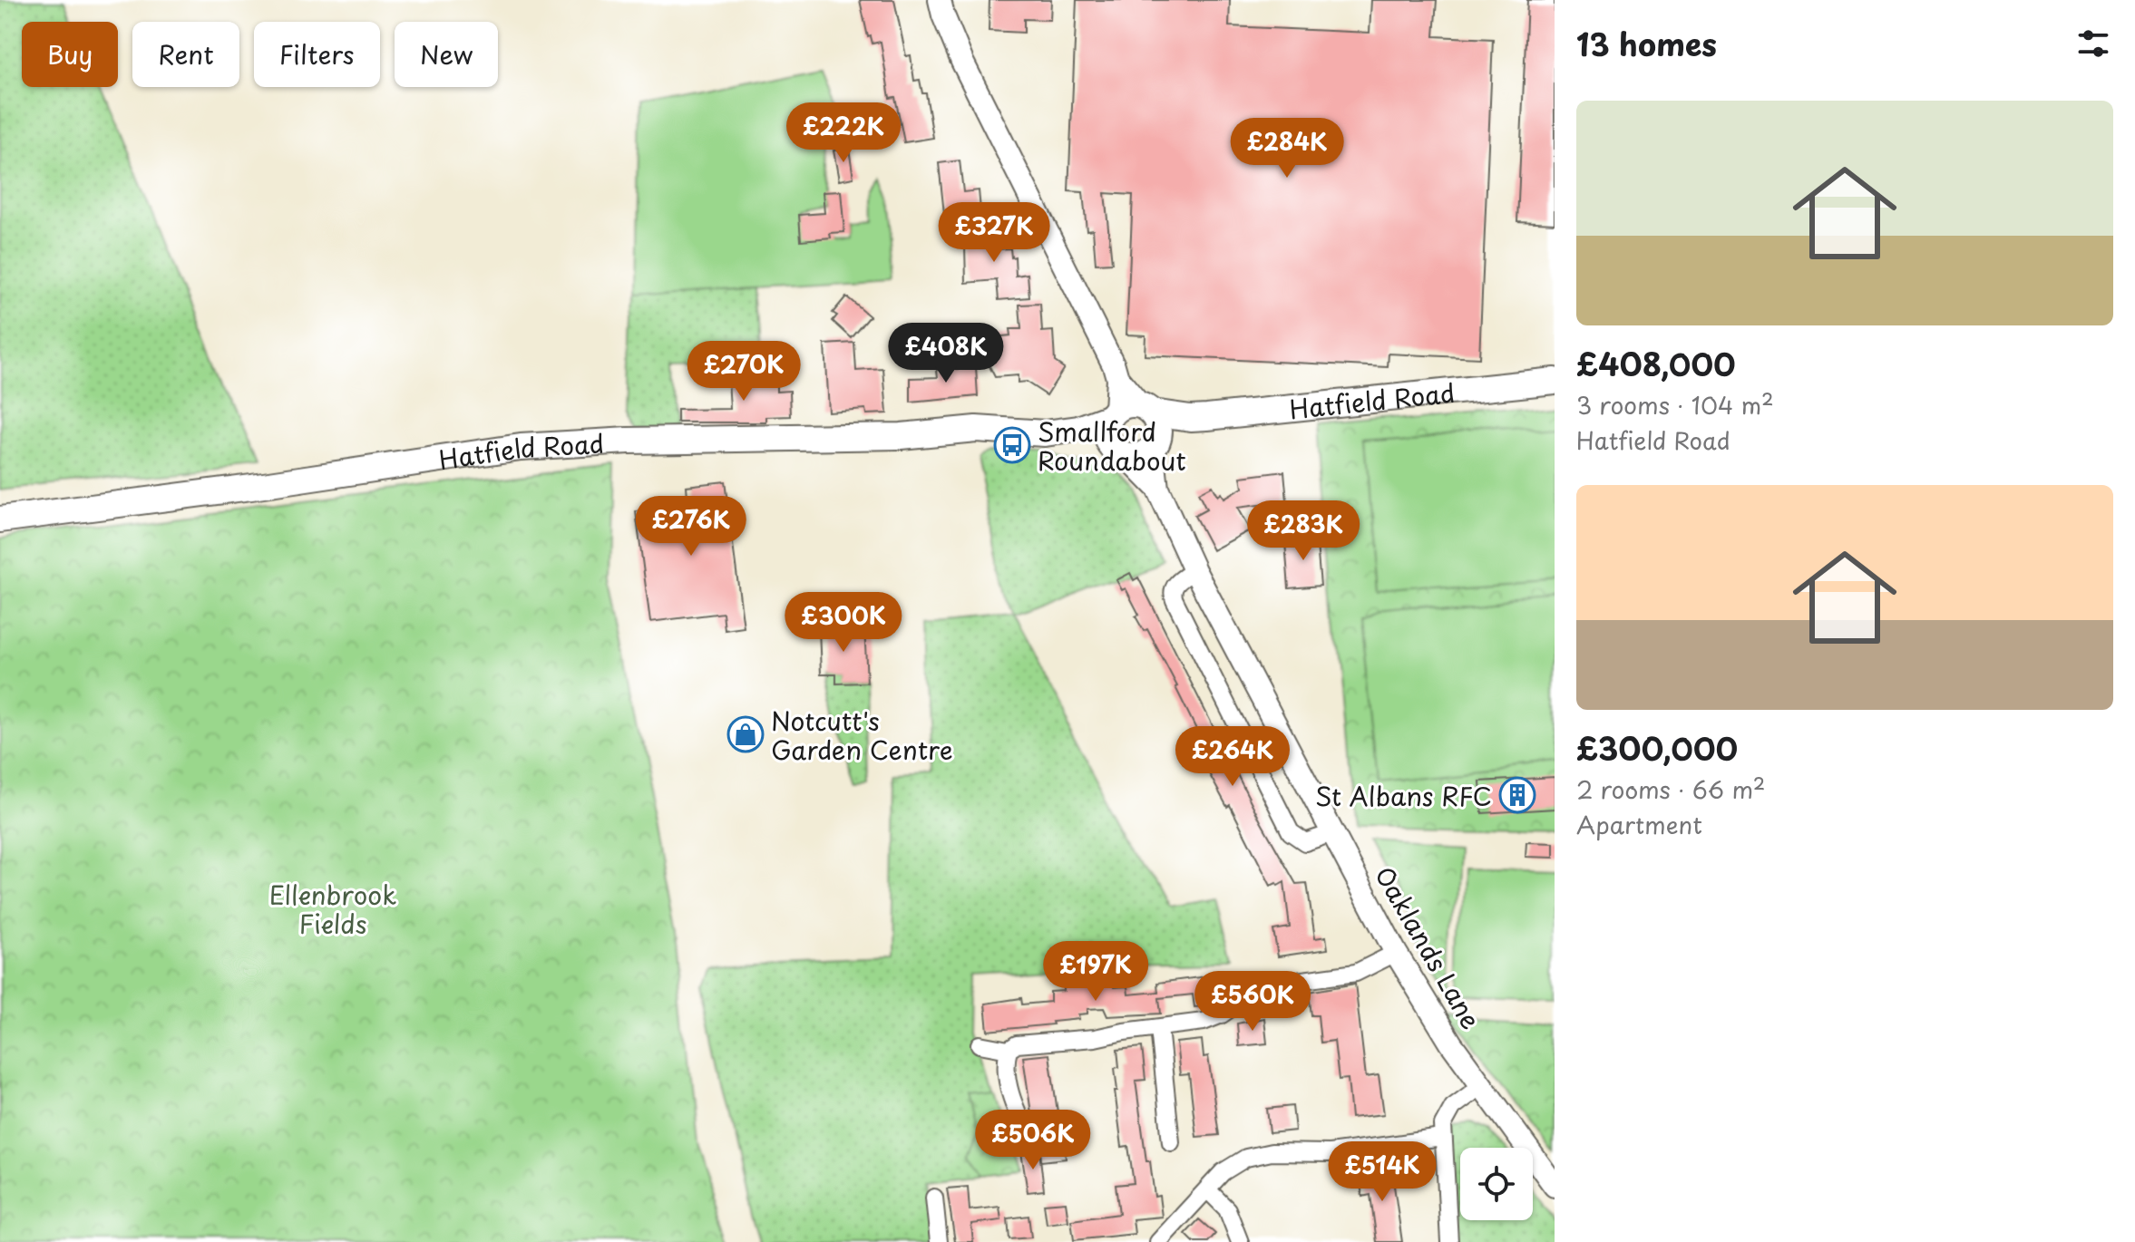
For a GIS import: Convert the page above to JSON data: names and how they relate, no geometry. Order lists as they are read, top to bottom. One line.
{"streets":{"main road":["Hatfield Road"],"street":["Oaklands Lane"]},"crossings":[["Hatfield Road","Oaklands Lane"]],"parks":["Ellenbrook Fields"],"places":{"bus stop":["Smallford Roundabout"],"shop":["Notcutt's Garden Centre"],"building":["St Albans RFC"]},"page":{"heading":"13 homes","chip":["Buy","Rent","Filters","New"],"list":[{"name":"£408,000","note":"3 rooms · 104 m² · Hatfield Road"},{"name":"£300,000","note":"2 rooms · 66 m² · Apartment"}],"price":["£222K","£284K","£327K","£408K","£270K","£276K","£283K","£300K","£264K","£197K","£560K","£506K","£514K"]}}
